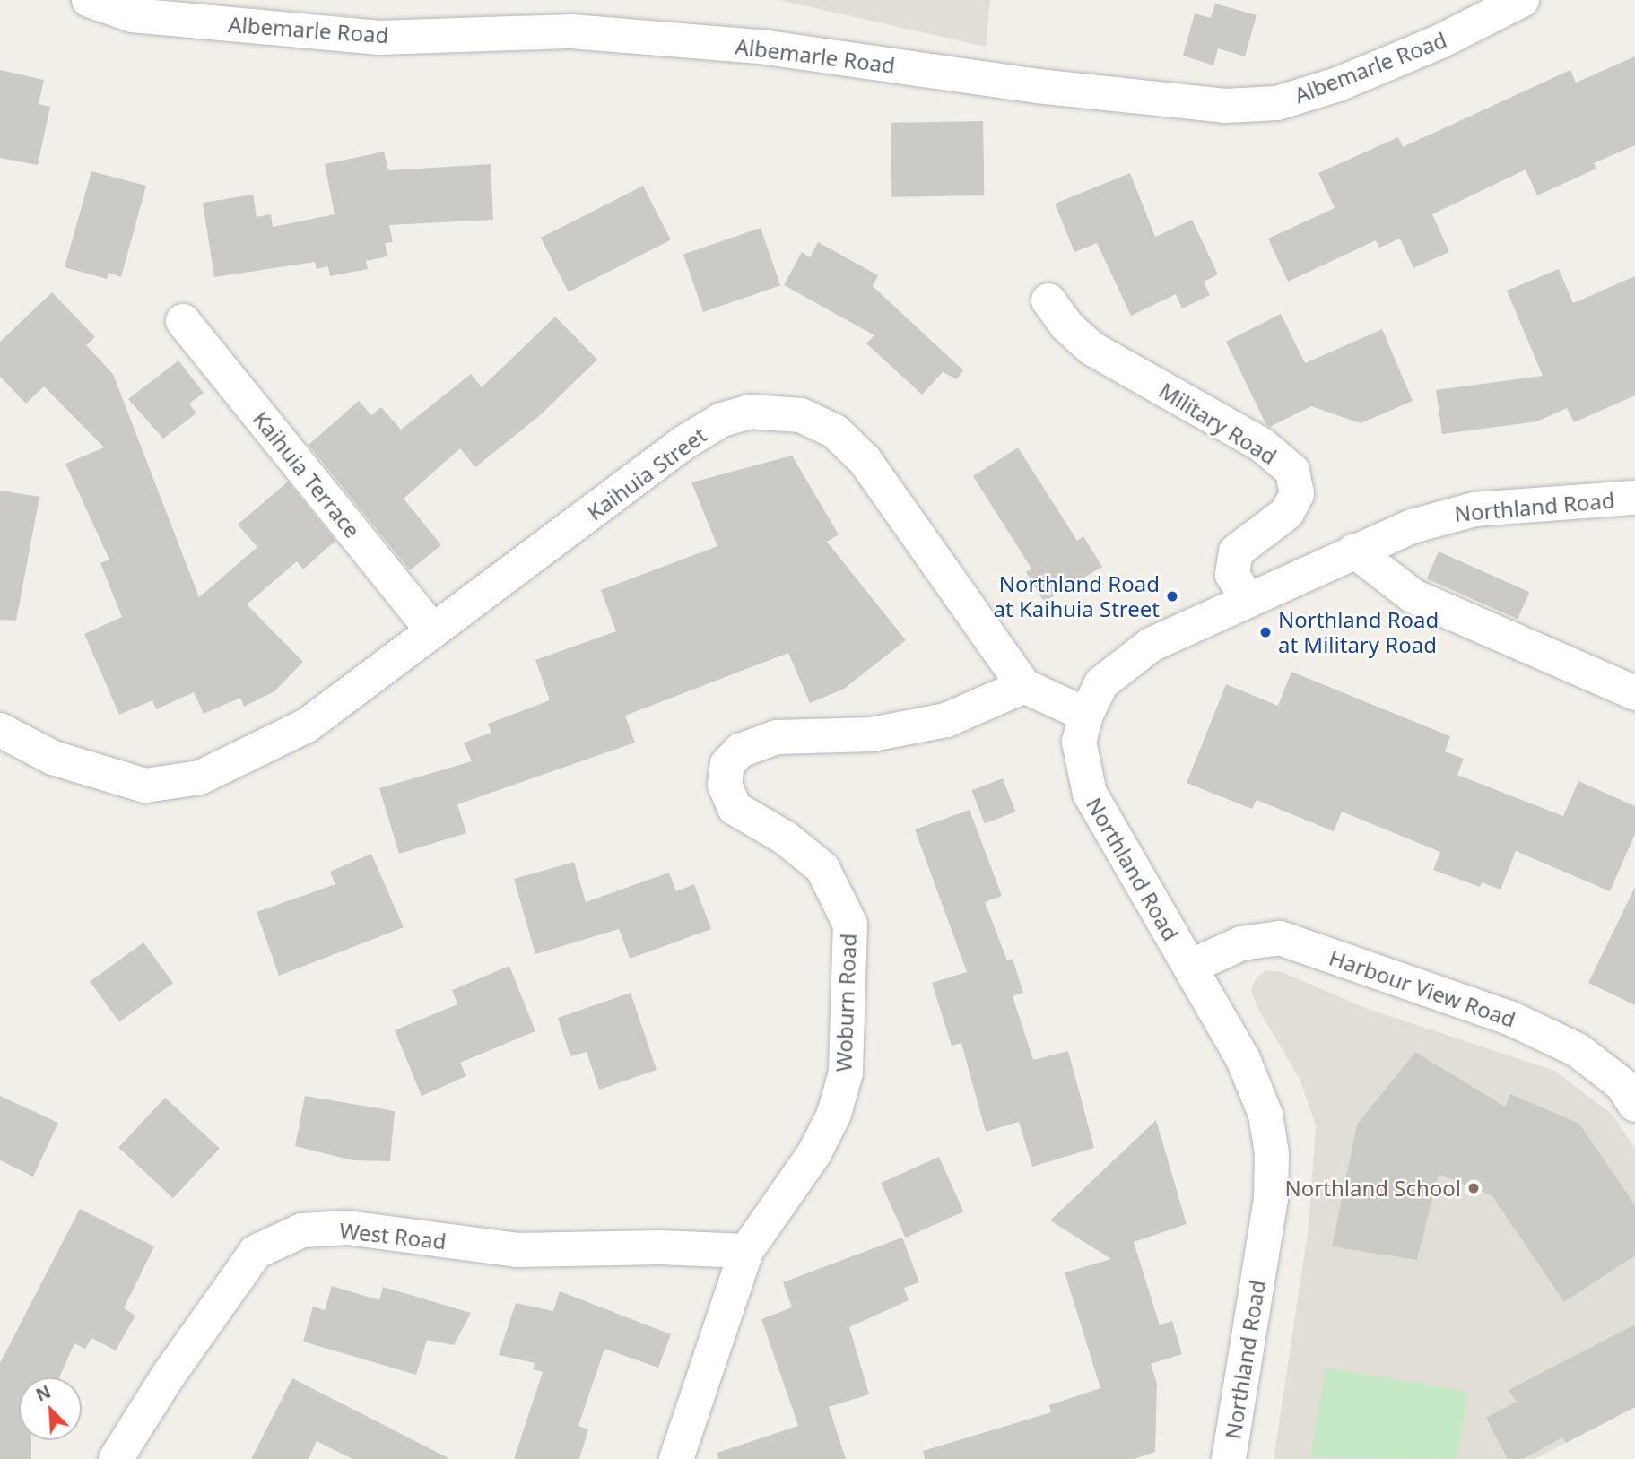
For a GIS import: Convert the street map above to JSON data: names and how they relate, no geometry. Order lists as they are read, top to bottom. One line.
{"streets":{"street":["Albemarle Road","Military Road","Kaihuia Street","Kaihuia Terrace","Northland Road","Harbour View Road","Woburn Road","West Road"]},"crossings":[["Military Road","Northland Road"],["Kaihuia Street","Kaihuia Terrace"],["Kaihuia Street","Northland Road"],["Kaihuia Street","Woburn Road"],["Northland Road","Harbour View Road"],["Woburn Road","West Road"]],"places":["Northland Road at Kaihuia Street","Northland Road at Military Road","Northland School"],"north":"top left"}
